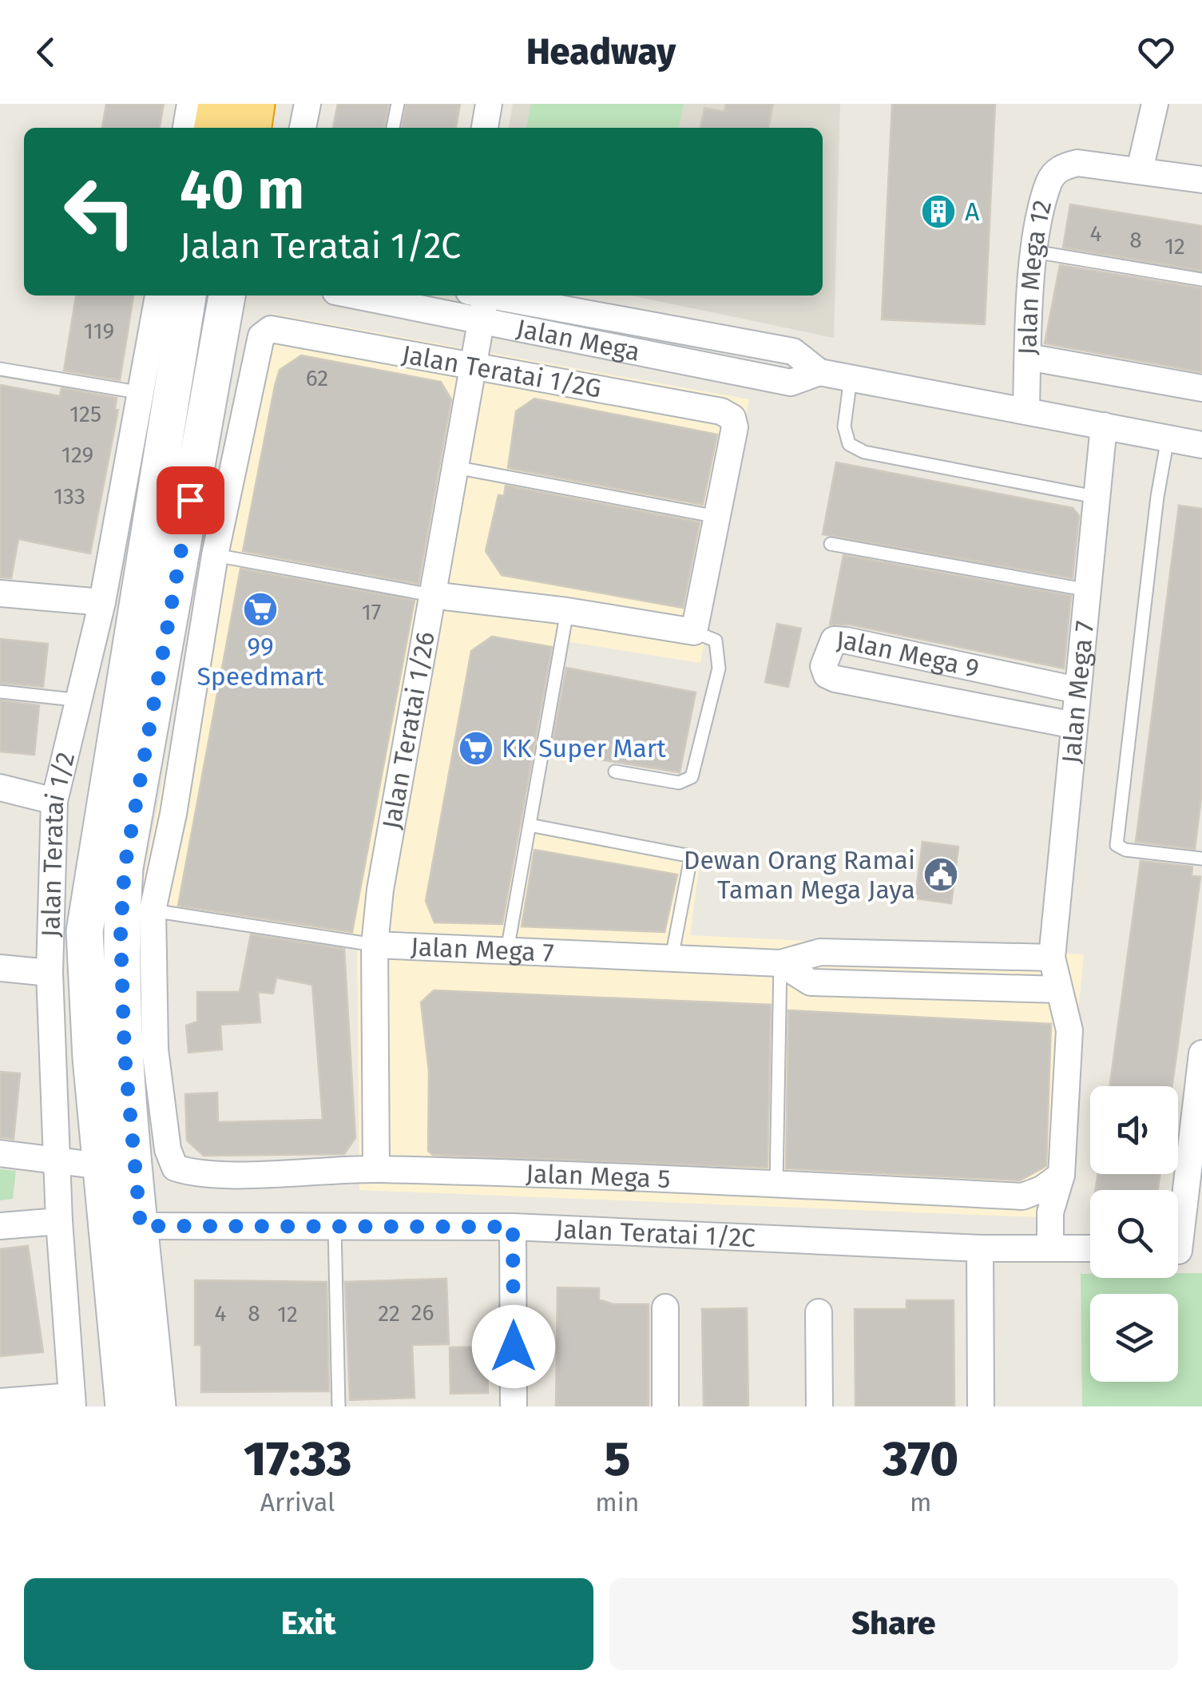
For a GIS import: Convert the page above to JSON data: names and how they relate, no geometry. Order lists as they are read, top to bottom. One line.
{"streets":{"main road":["Jalan Teratai 1/2"],"street":["Jalan Mega 12","Jalan Mega","Jalan Teratai 1/2G","Jalan Mega 9","Jalan Mega 7","Jalan Teratai 1/26","Jalan Mega 5","Jalan Teratai 1/2C"]},"crossings":[["Jalan Mega 12","Jalan Mega"],["Jalan Mega","Jalan Mega 7"],["Jalan Mega","Jalan Teratai 1/26"],["Jalan Teratai 1/2G","Jalan Teratai 1/26"],["Jalan Teratai 1/2G","Jalan Teratai 1/2"],["Jalan Mega 9","Jalan Mega 7"],["Jalan Mega 7","Jalan Teratai 1/26"],["Jalan Mega 7","Jalan Mega 5"],["Jalan Teratai 1/26","Jalan Mega 5"],["Jalan Teratai 1/2","Jalan Mega 5"],["Jalan Teratai 1/2","Jalan Teratai 1/2C"]],"places":{"building":["A"],"supermarket":["99 Speedmart","KK Super Mart"],"public building":["Dewan Orang Ramai Taman Mega Jaya"]},"house_numbers":["4","8","12","119","62","125","129","133","17","26","4","8","22","12"],"page":{"header":"Headway","turn":["40 m","Jalan Teratai 1/2C"],"eta":["17:33","Arrival","5","min","370","m"],"buttons":["Exit","Share"]}}
